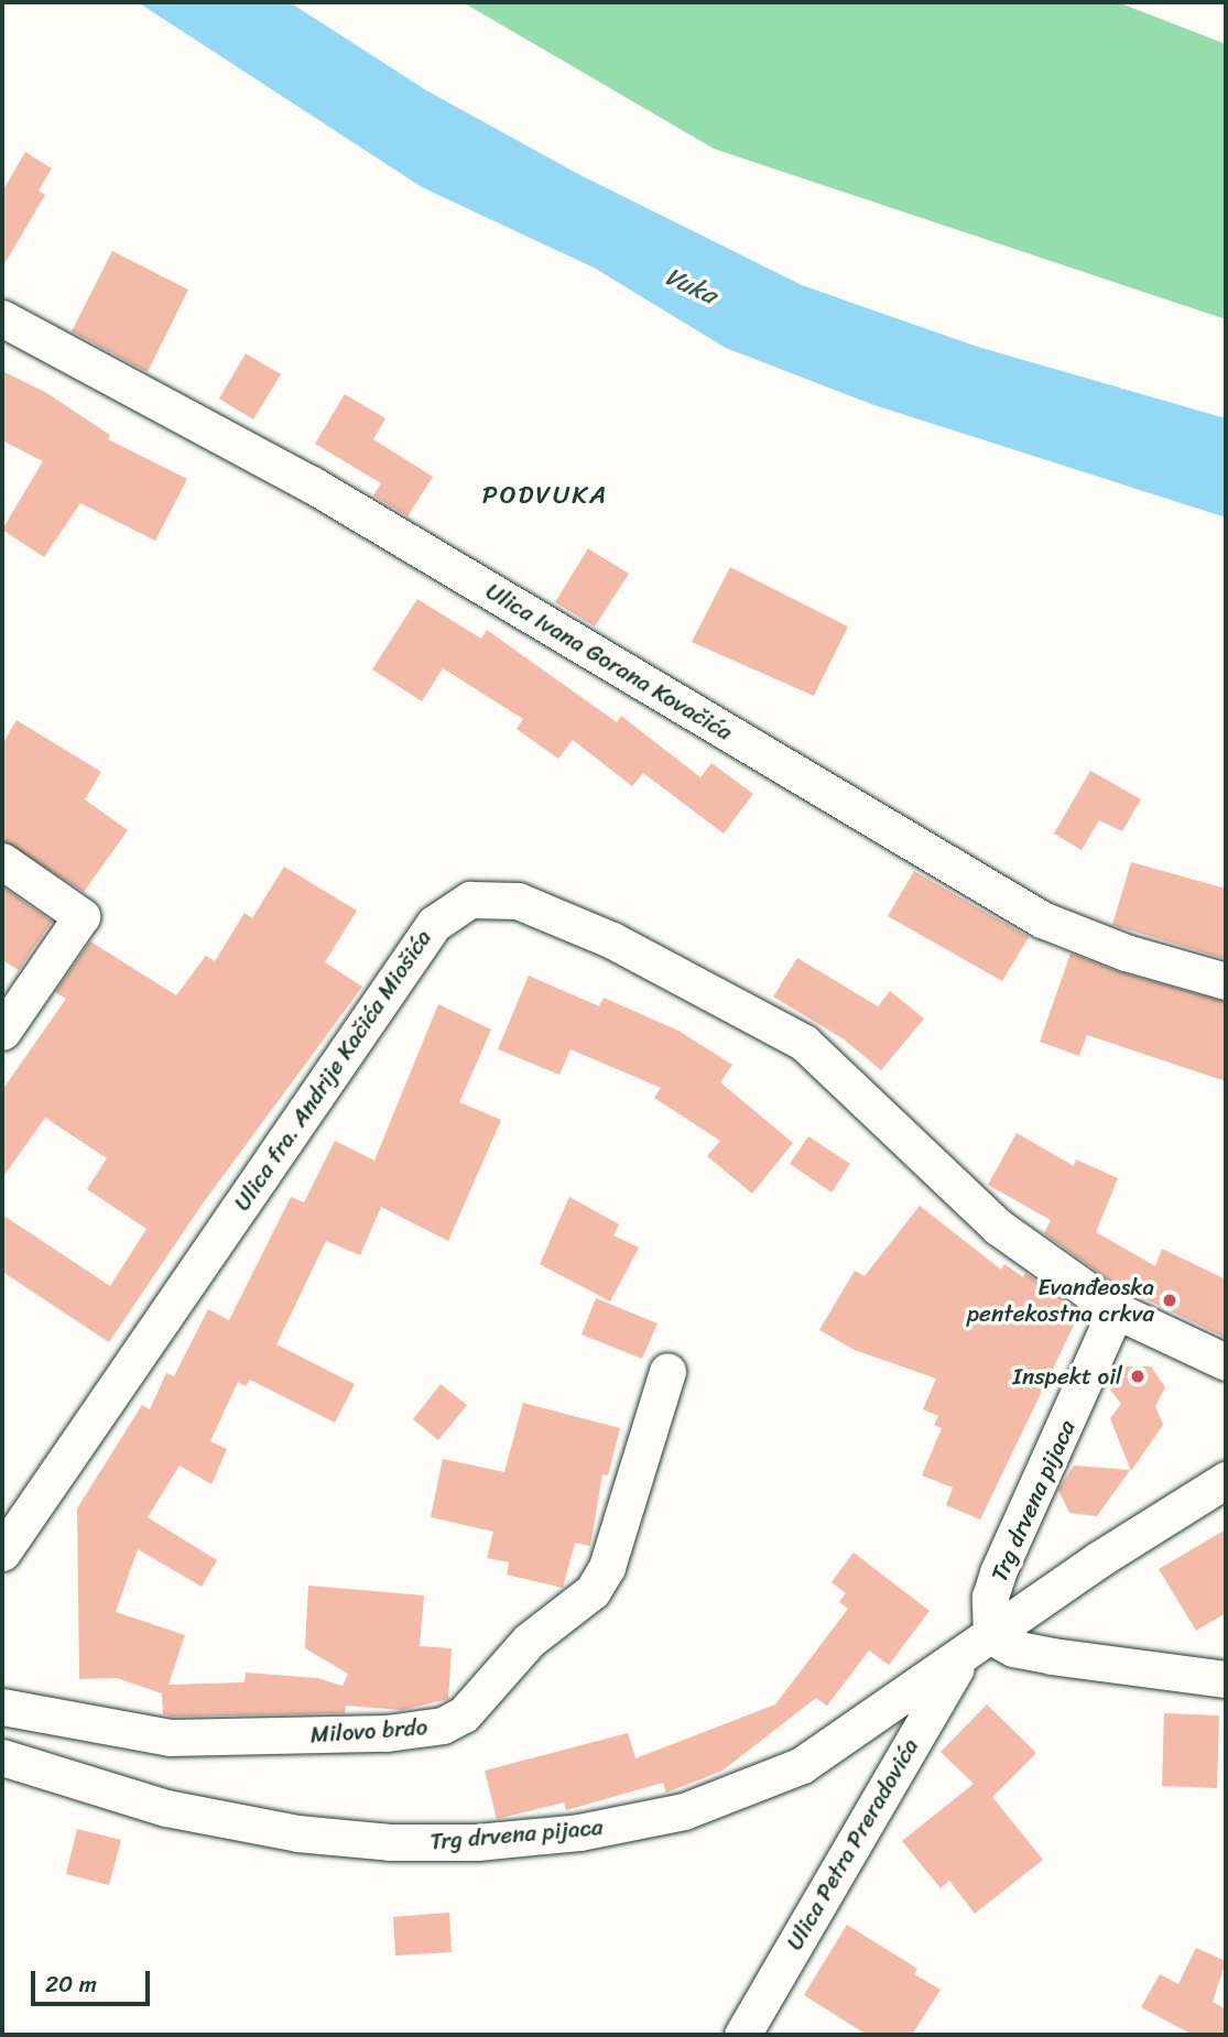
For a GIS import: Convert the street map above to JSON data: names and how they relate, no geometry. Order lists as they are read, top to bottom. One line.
{"streets":{"street":["Ulica Ivana Gorana Kovačića","Ulica fra. Andrije Kačića Miošića","Trg drvena pijaca","Milovo brdo","Ulica Petra Preradovića"]},"crossings":[["Ulica fra. Andrije Kačića Miošića","Trg drvena pijaca"],["Trg drvena pijaca","Ulica Petra Preradovića"]],"districts":["PODVUKA"],"water":["Vuka"],"places":["Evanđeoska pentekostna crkva","Inspekt oil"],"scale_bar":"20 m"}
